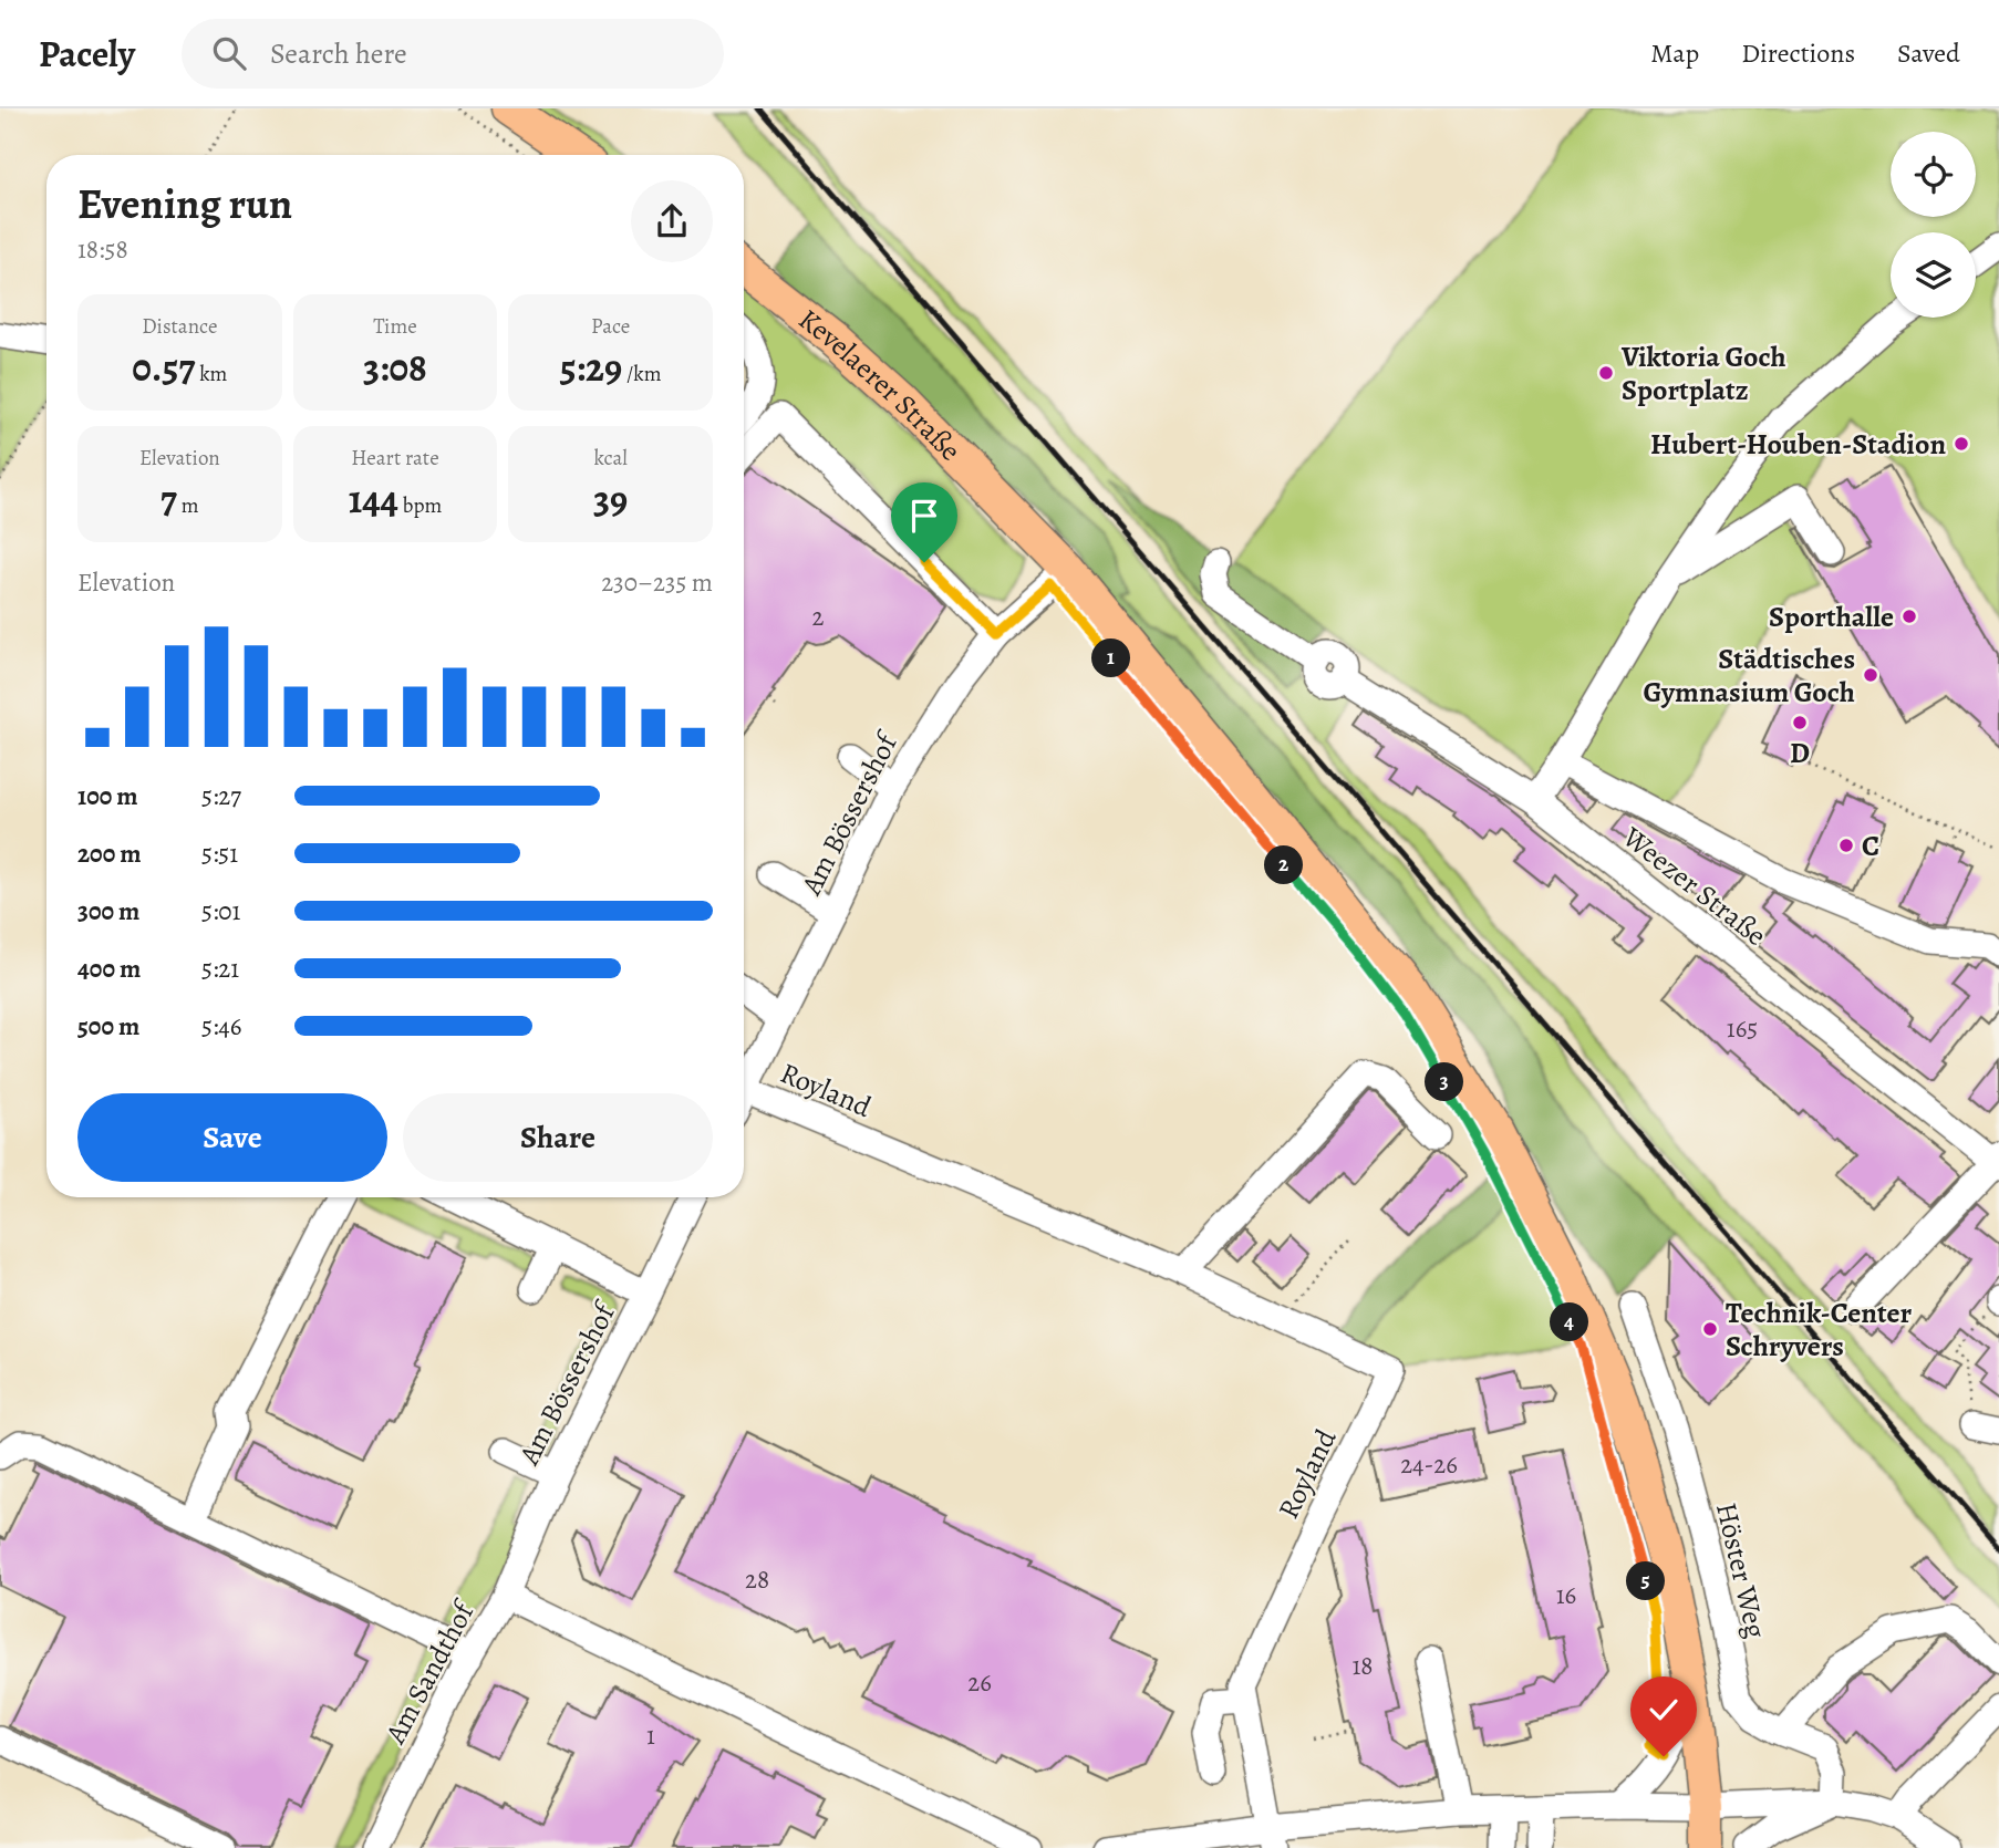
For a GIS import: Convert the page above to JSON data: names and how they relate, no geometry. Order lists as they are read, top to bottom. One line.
{"streets":{"main road":["Kevelaerer Straße"],"street":["Am Bössershof","Weezer Straße","Royland","Höster Weg","Am Sandthof"]},"crossings":[["Kevelaerer Straße","Am Bössershof"],["Am Bössershof","Royland"],["Am Bössershof","Am Sandthof"]],"places":["Viktoria Goch Sportplatz","Hubert-Houben-Stadion","Sporthalle","Städtisches Gymnasium Goch","D","C","Technik-Center Schryvers"],"house_numbers":["2","165","24-26","28","16","18","26","1"],"page":{"header":"Pacely","search":"Search here","nav":["Map","Directions","Saved"],"heading":["Evening run","18:58"],"stats":[["Distance","0.57 km"],["Time","3:08"],["Pace","5:29 /km"],["Elevation","7 m"],["Heart rate","144 bpm"],["kcal","39"]],"chart":["Elevation","230–235 m"],"pins":["1","2","3","4","5"],"list":[{"name":"100 m","note":"5:27"},{"name":"200 m","note":"5:51"},{"name":"300 m","note":"5:01"},{"name":"400 m","note":"5:21"},{"name":"500 m","note":"5:46"}],"buttons":["Save","Share"]}}
